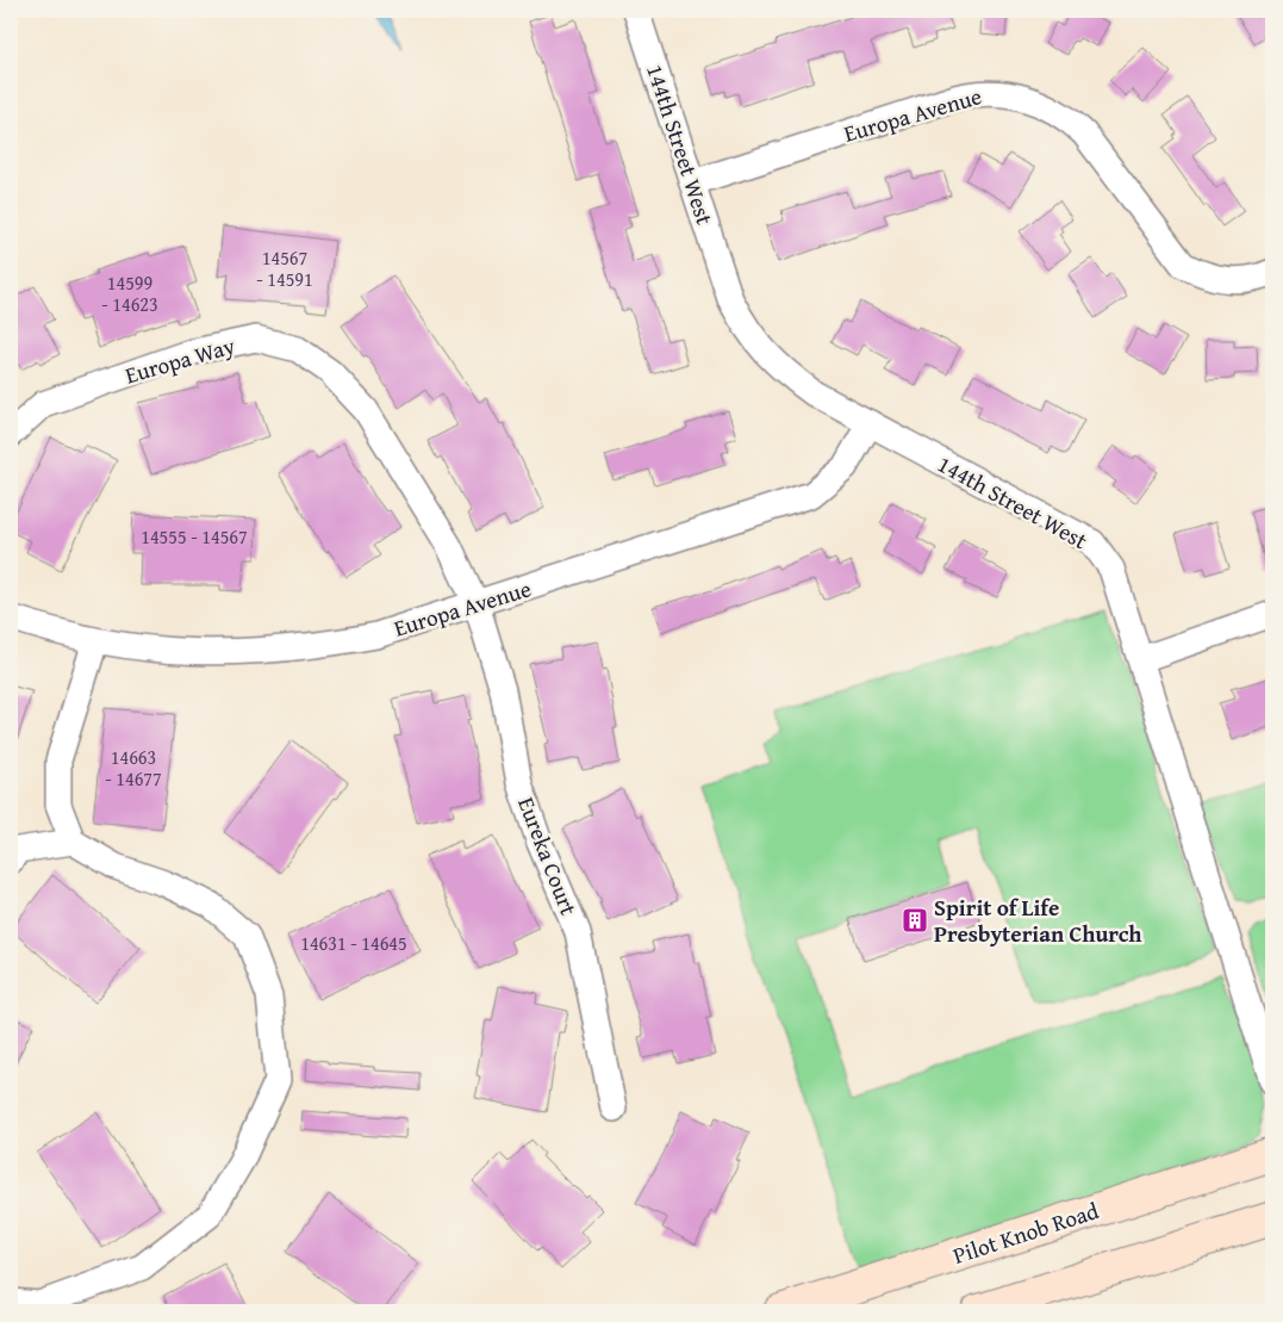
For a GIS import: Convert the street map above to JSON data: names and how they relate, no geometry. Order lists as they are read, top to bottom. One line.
{"streets":{"main road":["Pilot Knob Road"],"street":["Europa Avenue","144th Street West","Europa Way","Eureka Court"]},"crossings":[["Europa Avenue","144th Street West"],["Europa Avenue","Europa Way"],["Europa Avenue","Eureka Court"],["Europa Way","Eureka Court"]],"places":{"building":["Spirit of Life Presbyterian Church"]},"house_numbers":["14567 - 14591","14599 - 14623","14555 - 14567","14663 - 14677","14631 - 14645"]}
